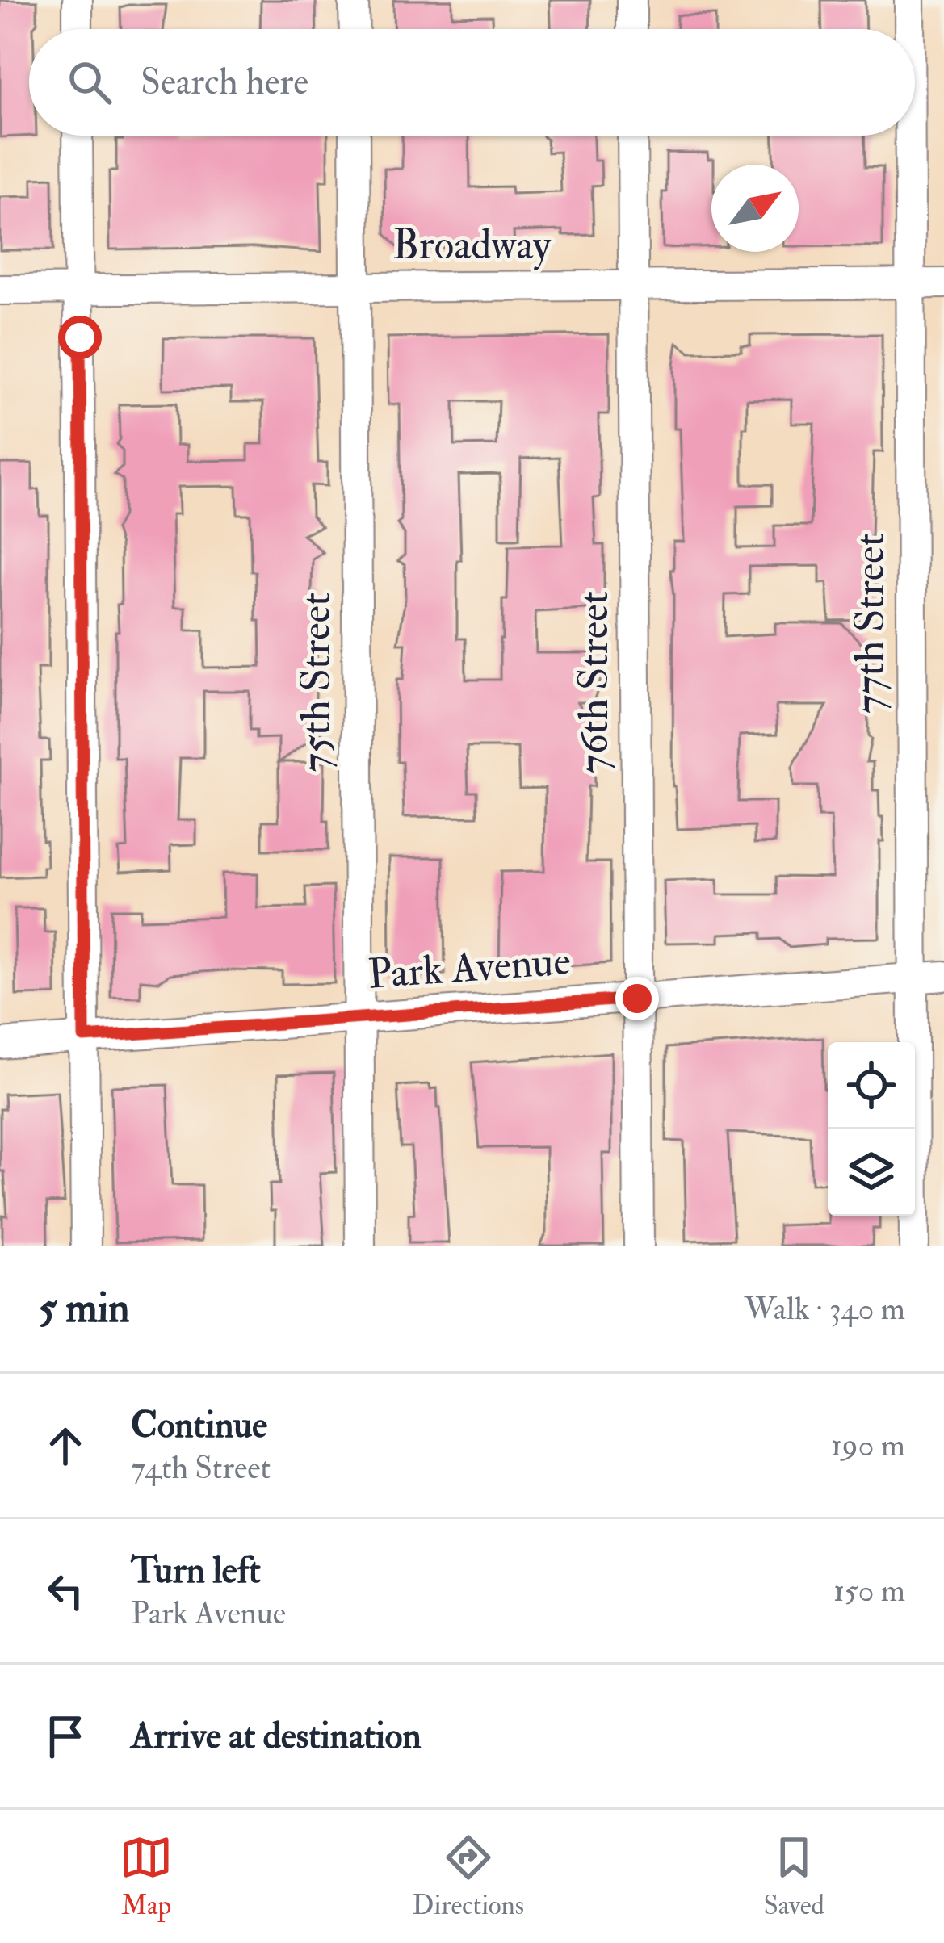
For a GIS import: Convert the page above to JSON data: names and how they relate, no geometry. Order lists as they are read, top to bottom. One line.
{"streets":{"street":["Broadway","77th Street","75th Street","76th Street","Park Avenue"]},"crossings":[["Broadway","77th Street"],["Broadway","75th Street"],["Broadway","76th Street"],["77th Street","Park Avenue"],["75th Street","Park Avenue"],["76th Street","Park Avenue"]],"north":"top right","page":{"search":"Search here","heading":["5 min","Walk · 340 m"],"list":[["Continue","74th Street","190 m"],["Turn left","Park Avenue","150 m"],"Arrive at destination"],"nav":["Map","Directions","Saved"]}}
